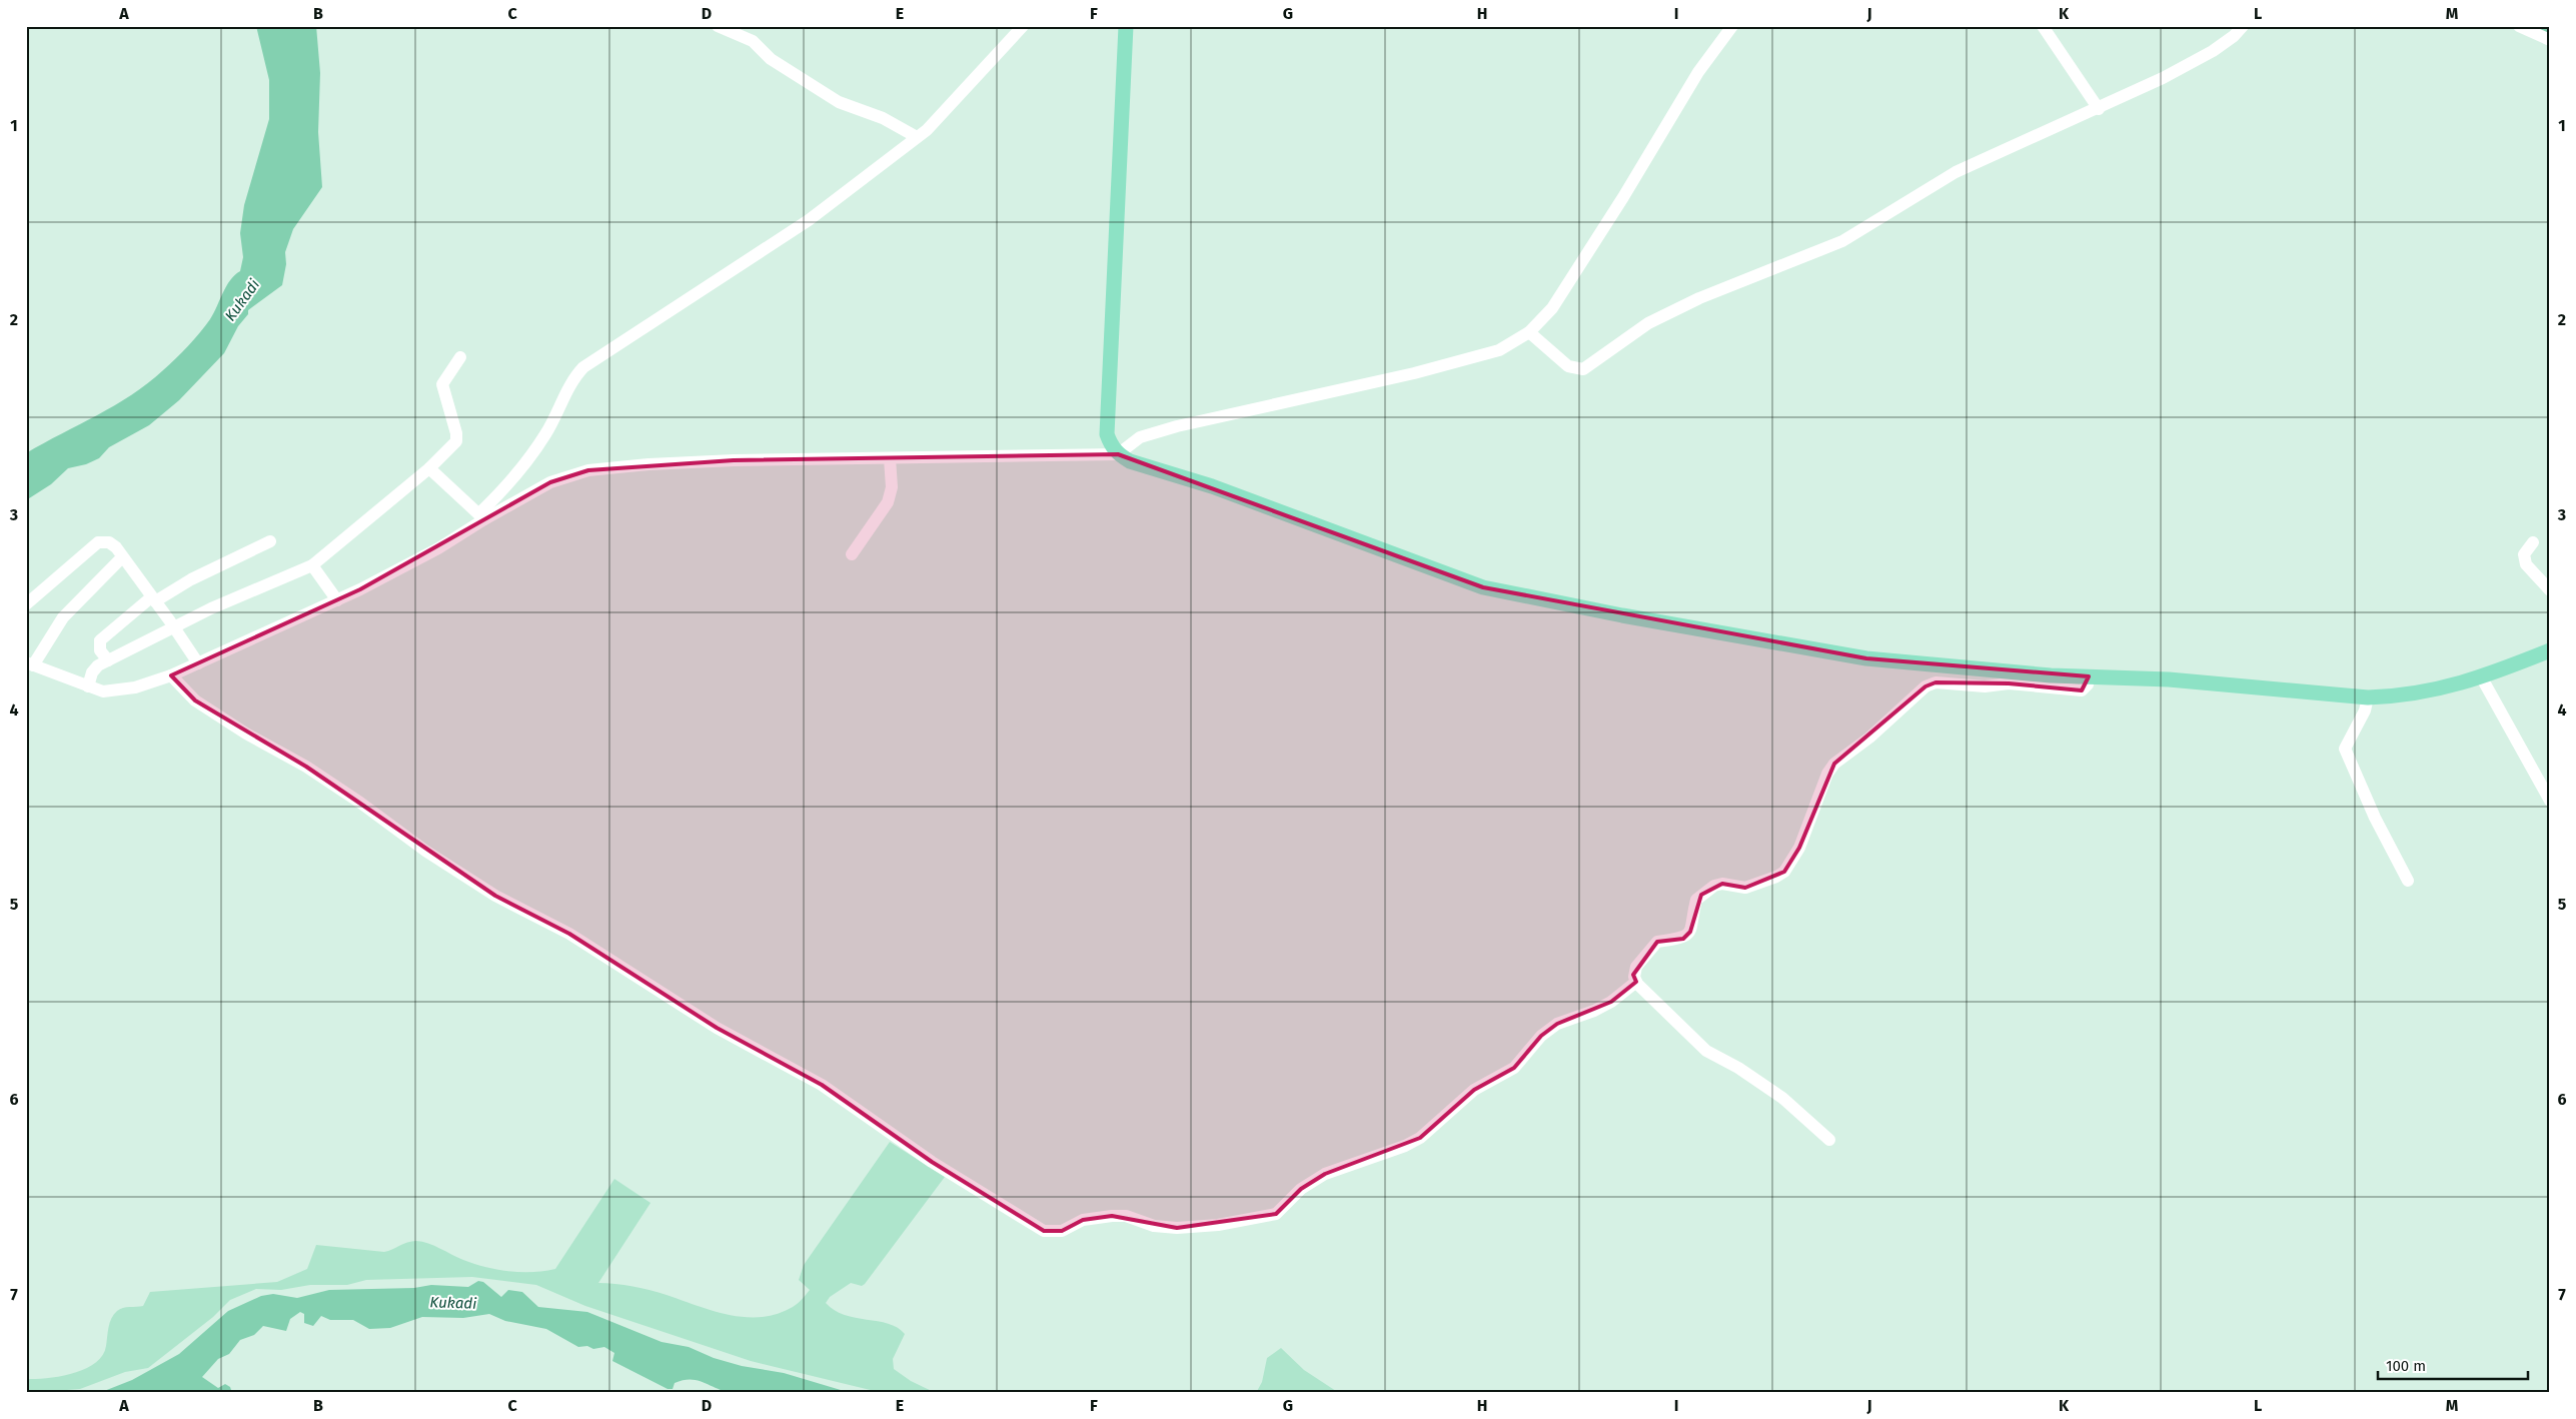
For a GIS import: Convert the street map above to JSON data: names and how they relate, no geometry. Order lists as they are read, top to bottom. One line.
{"water":["Kukadi"],"scale_bar":"100 m","grid":{"columns":["A","B","C","D","E","F","G","H","I","J","K","L","M"],"rows":["1","2","3","4","5","6","7"]}}
